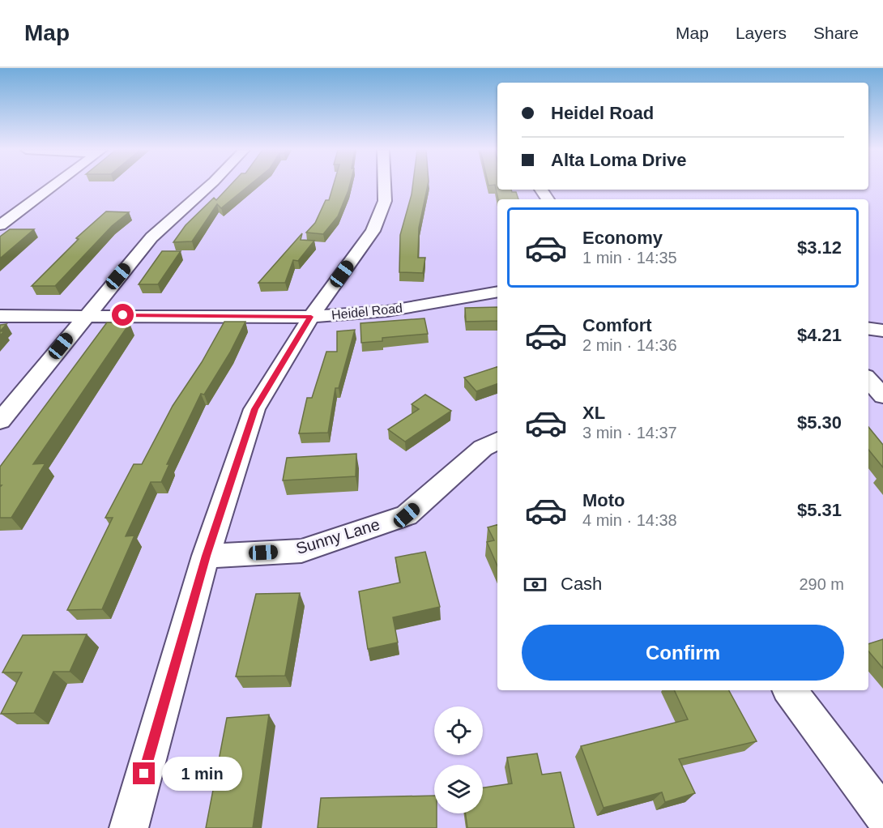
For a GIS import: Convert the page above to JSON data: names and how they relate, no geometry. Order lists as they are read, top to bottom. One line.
{"streets":{"street":["Heidel Road","Sunny Lane"]},"page":{"header":"Map","nav":["Map","Layers","Share"],"banner":["Heidel Road","Alta Loma Drive"],"list":[{"name":"Economy","note":"1 min · 14:35","value":"$3.12"},{"name":"Comfort","note":"2 min · 14:36","value":"$4.21"},{"name":"XL","note":"3 min · 14:37","value":"$5.30"},{"name":"Moto","note":"4 min · 14:38","value":"$5.31"}],"pay":["Cash","290 m"],"buttons":"Confirm","bubble":"1 min"}}
